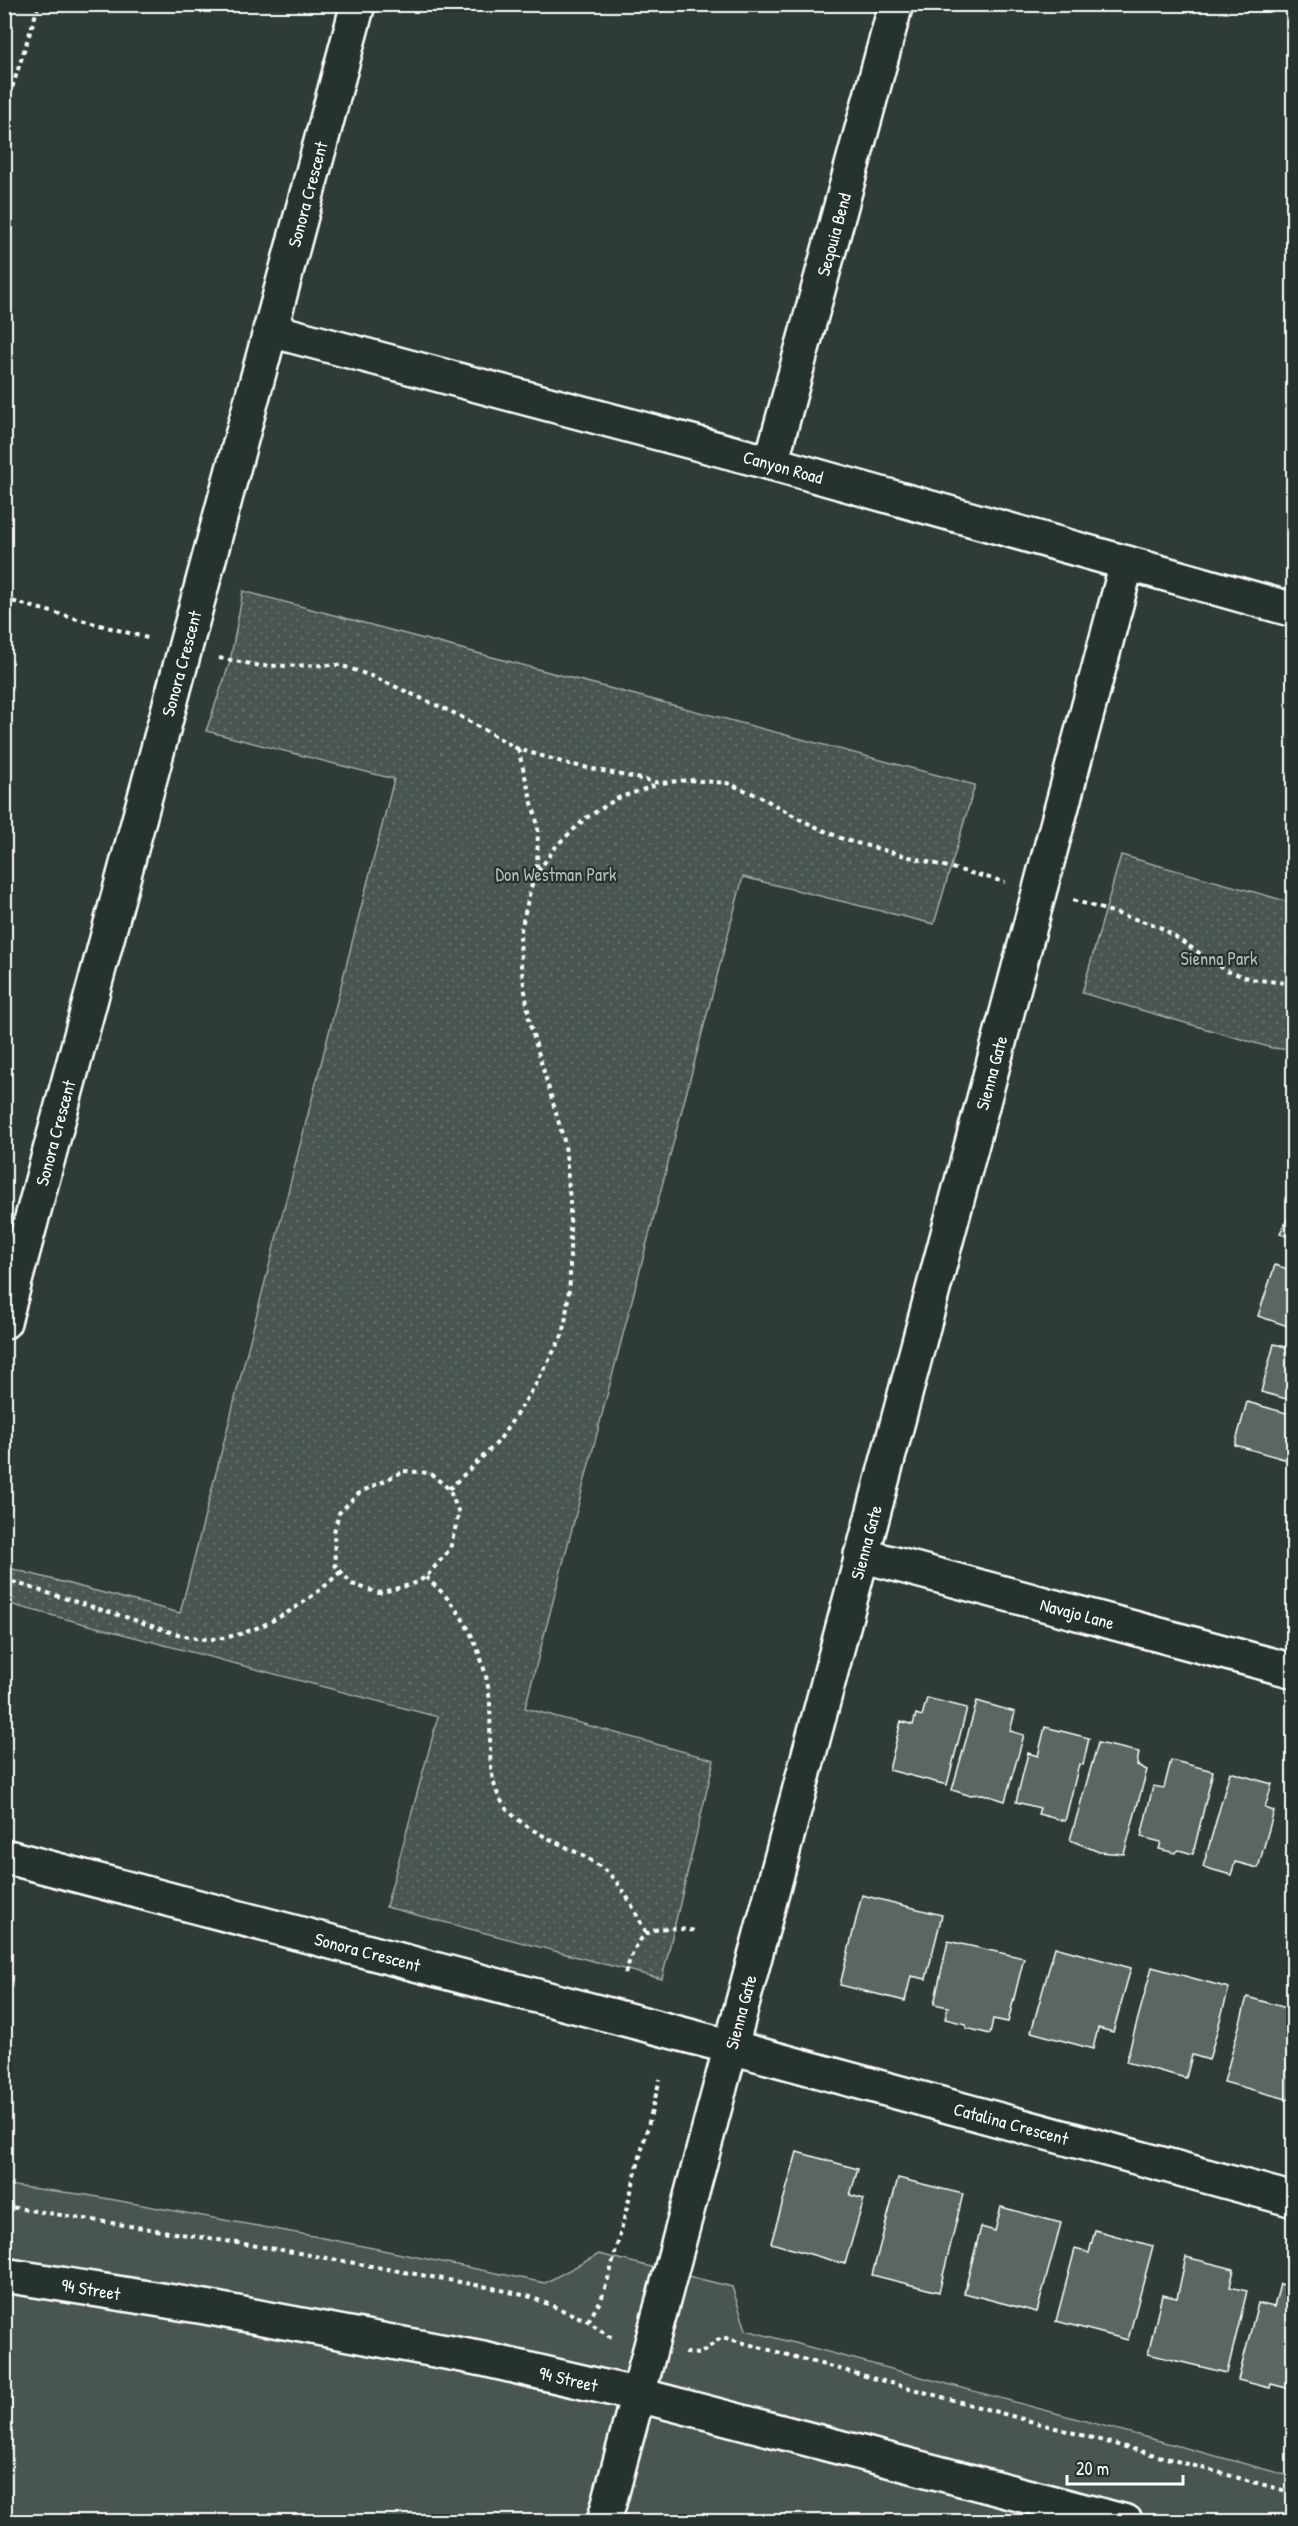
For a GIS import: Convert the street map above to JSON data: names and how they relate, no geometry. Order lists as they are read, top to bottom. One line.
{"streets":{"street":["Sonora Crescent","Seqouia Bend","Canyon Road","Sienna Gate","Navajo Lane","Catalina Crescent","94 Street"]},"crossings":[["Sonora Crescent","Canyon Road"],["Sonora Crescent","Sienna Gate"],["Sonora Crescent","Catalina Crescent"],["Seqouia Bend","Canyon Road"],["Canyon Road","Sienna Gate"],["Sienna Gate","Navajo Lane"],["Sienna Gate","Catalina Crescent"],["Sienna Gate","94 Street"]],"parks":["Don Westman Park","Sienna Park"],"scale_bar":"20 m"}
